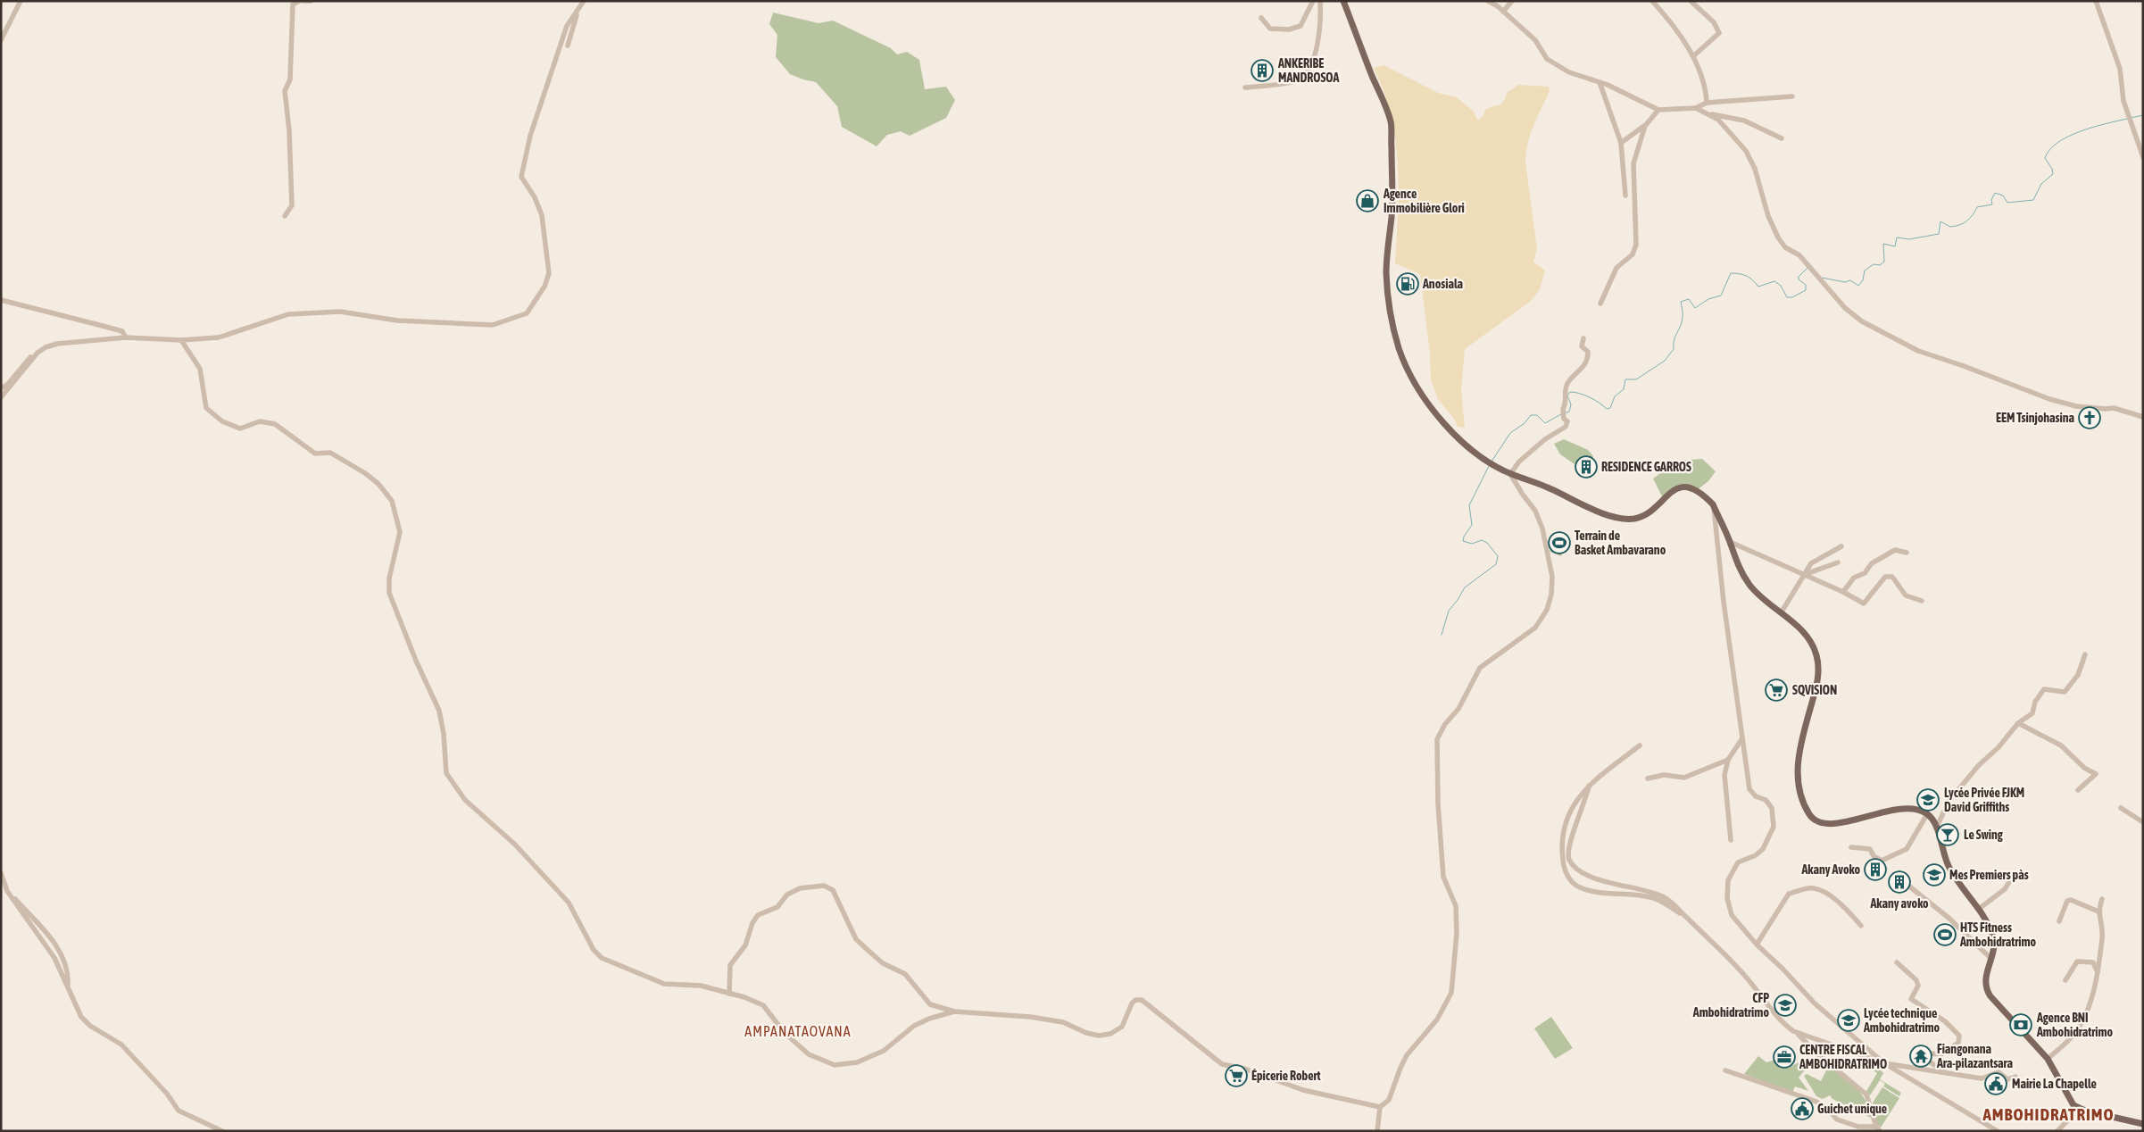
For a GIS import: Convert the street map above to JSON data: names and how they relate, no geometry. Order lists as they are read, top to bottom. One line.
{"districts":["AMPANATAOVANA","AMBOHIDRATRIMO"],"places":{"building":["ANKERIBE MANDROSOA","RESIDENCE GARROS","Akany Avoko","Akany avoko"],"shop":["Agence Immobilière Glori"],"fuel station":["Anosiala"],"church":["EEM Tsinjohasina"],"sports":["Terrain de Basket Ambavarano","HTS Fitness Ambohidratrimo"],"supermarket":["SQVISION","Épicerie Robert"],"school or university":["Lycée Privée FJKM David Griffiths","Mes Premiers pàs","CFP Ambohidratrimo","Lycée technique Ambohidratrimo"],"bar":["Le Swing"],"bank":["Agence BNI Ambohidratrimo"],"temple":["Fiangonana Ara-pilazantsara"],"office":["CENTRE FISCAL AMBOHIDRATRIMO"],"public building":["Mairie La Chapelle","Guichet unique"]}}
